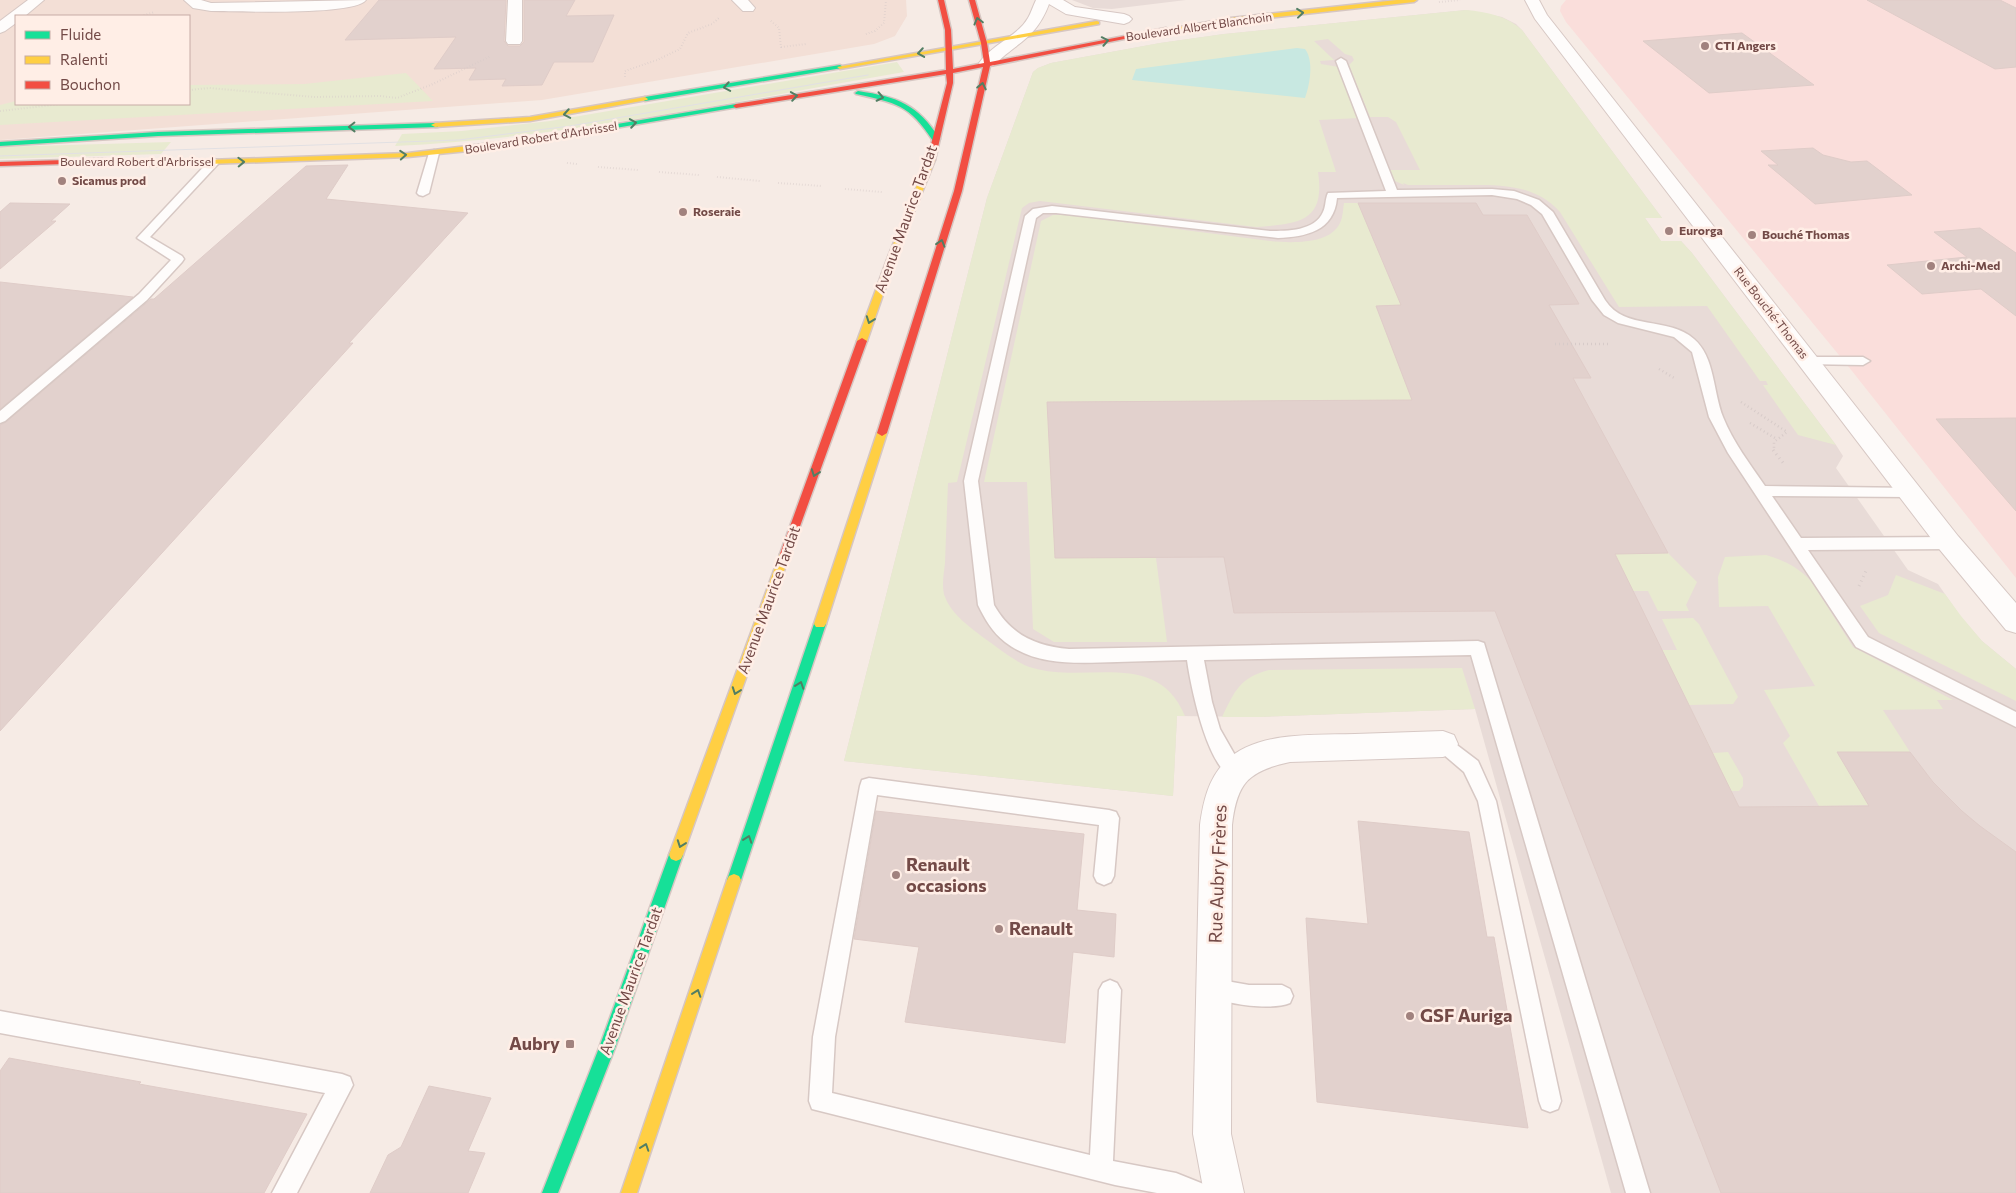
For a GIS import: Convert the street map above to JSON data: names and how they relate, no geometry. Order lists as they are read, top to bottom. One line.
{"streets":{"street":["Boulevard Albert Blanchoin","Boulevard Robert d'Arbrissel","Avenue Maurice Tardat","Rue Bouché-Thomas","Rue Aubry Frères"]},"crossings":[["Boulevard Albert Blanchoin","Boulevard Robert d'Arbrissel"],["Boulevard Robert d'Arbrissel","Avenue Maurice Tardat"]],"places":{"other":["CTI Angers","Sicamus prod","Roseraie","Eurorga","Bouché Thomas","Archi-Med","Renault occasions","Renault","GSF Auriga"],"transit":["Aubry"]},"legend":["Fluide","Ralenti","Bouchon"]}
